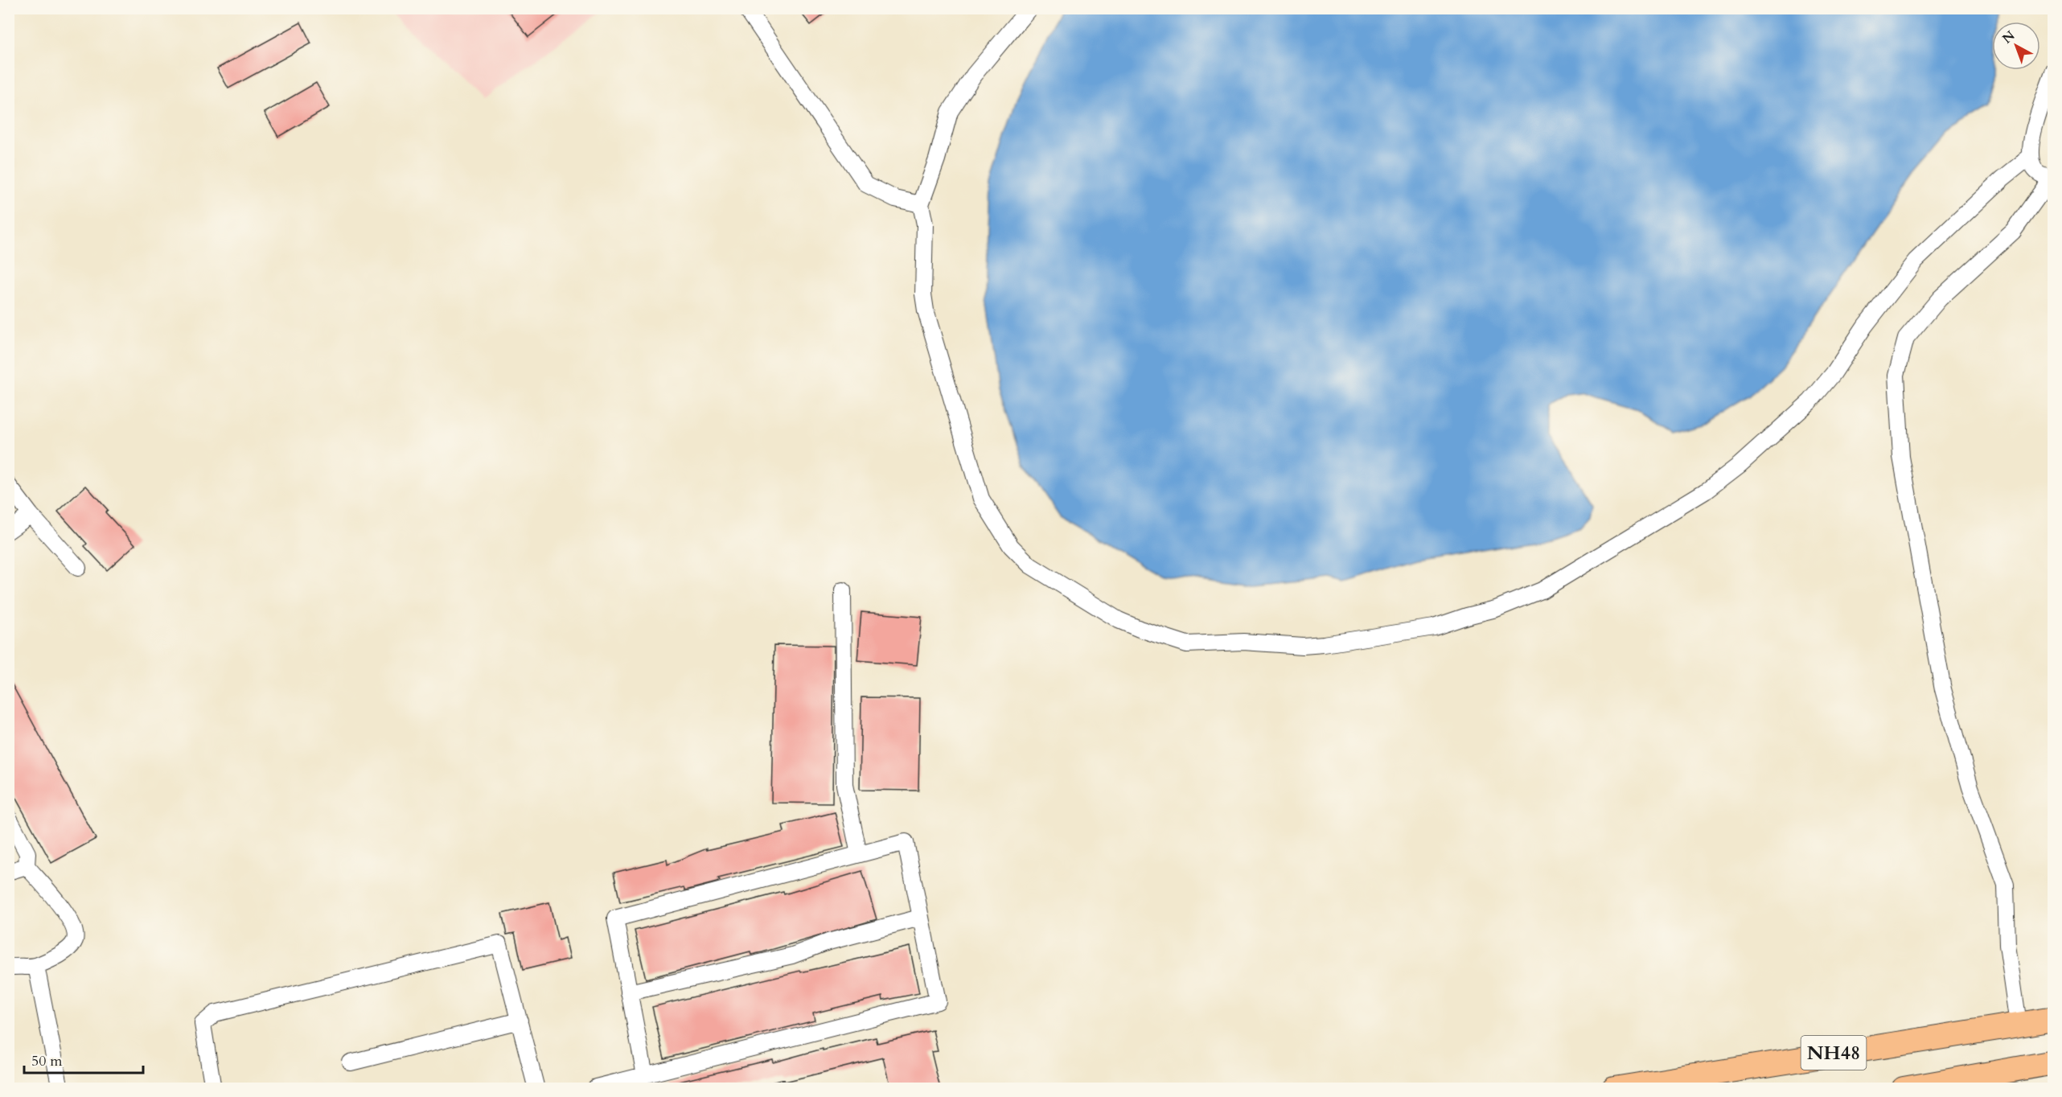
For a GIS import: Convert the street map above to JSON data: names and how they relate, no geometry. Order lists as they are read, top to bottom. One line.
{"streets":{"highway":["NH48"]},"scale_bar":"50 m","north":"top left"}
